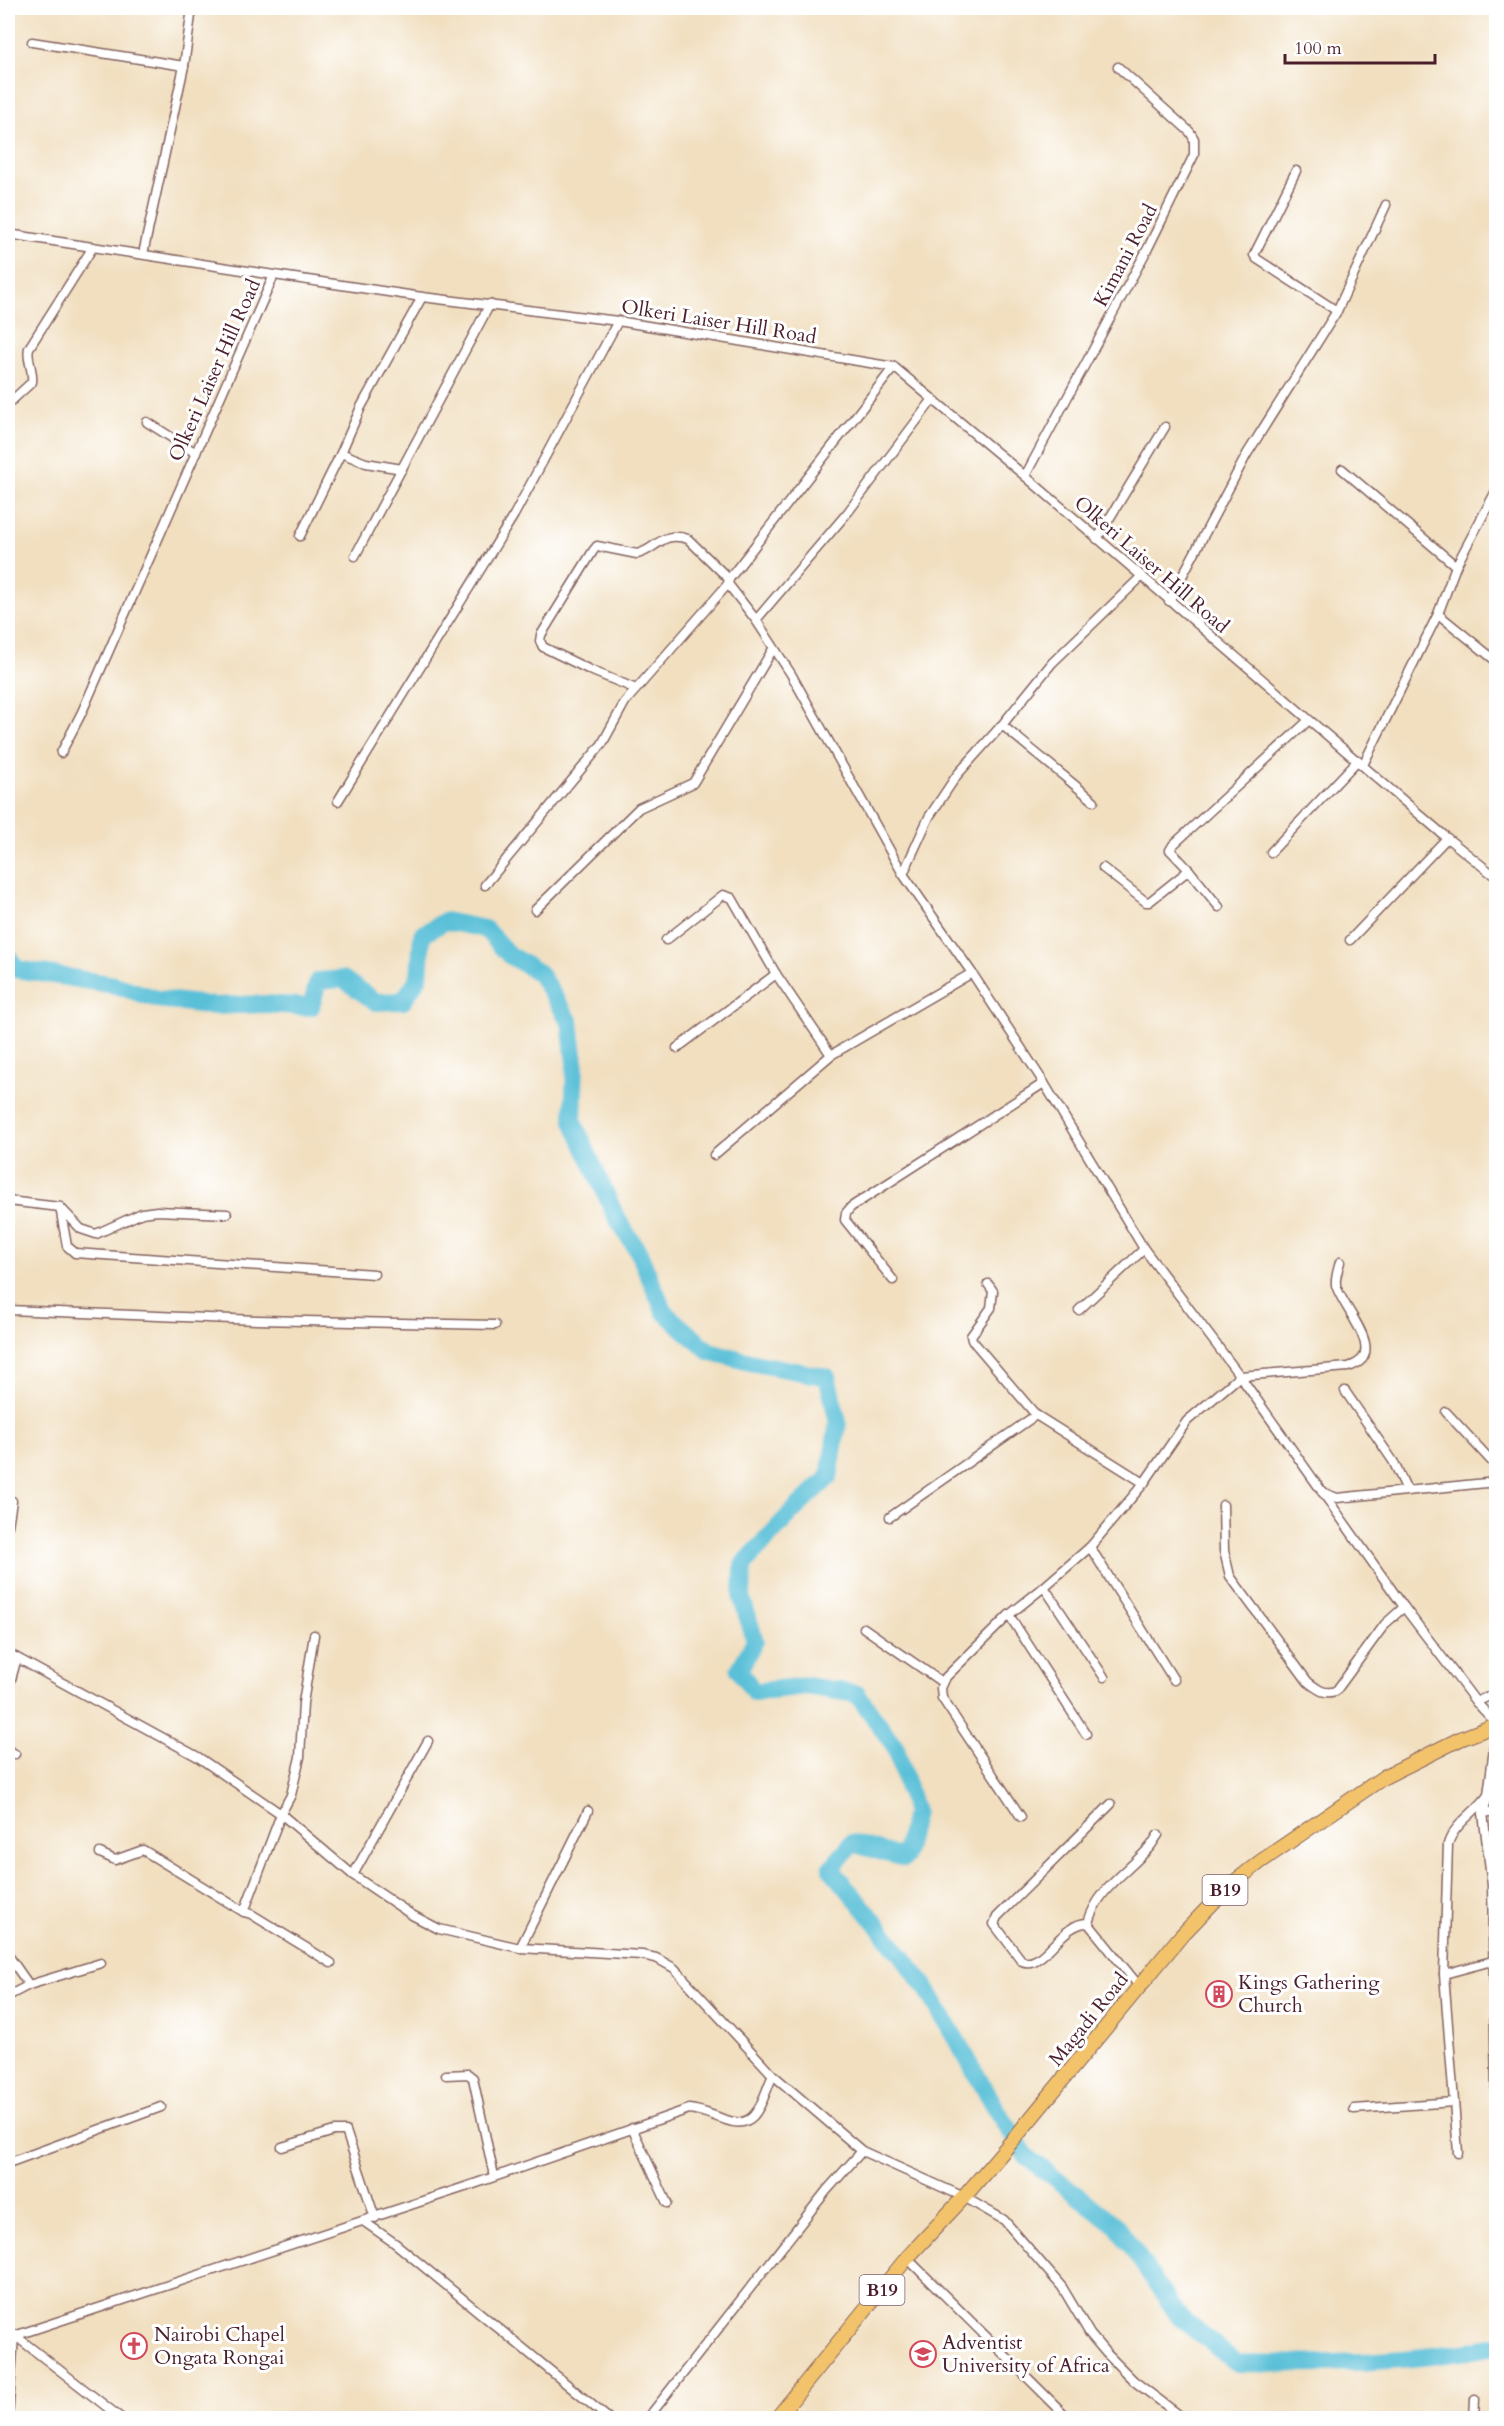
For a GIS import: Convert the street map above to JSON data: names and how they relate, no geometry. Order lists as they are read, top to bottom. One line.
{"streets":{"highway":["B19","Magadi Road"],"street":["Kimani Road","Olkeri Laiser Hill Road"]},"crossings":[["Kimani Road","Olkeri Laiser Hill Road"]],"places":{"building":["Kings Gathering Church"],"church":["Nairobi Chapel Ongata Rongai"],"school or university":["Adventist University of Africa"]},"scale_bar":"100 m"}
